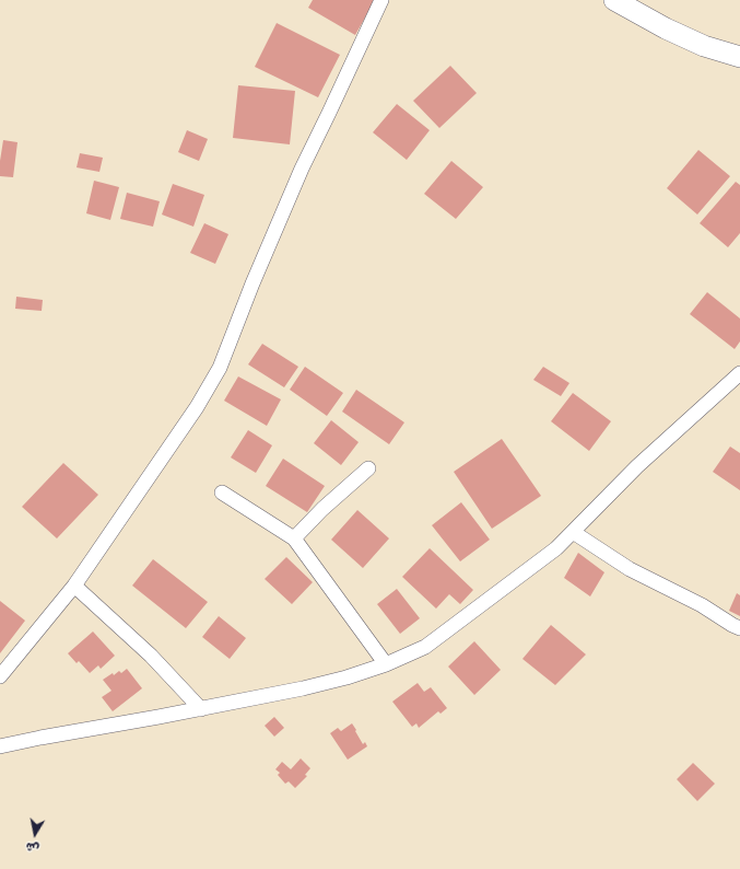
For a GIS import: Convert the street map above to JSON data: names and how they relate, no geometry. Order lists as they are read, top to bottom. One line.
{"north":"bottom"}
